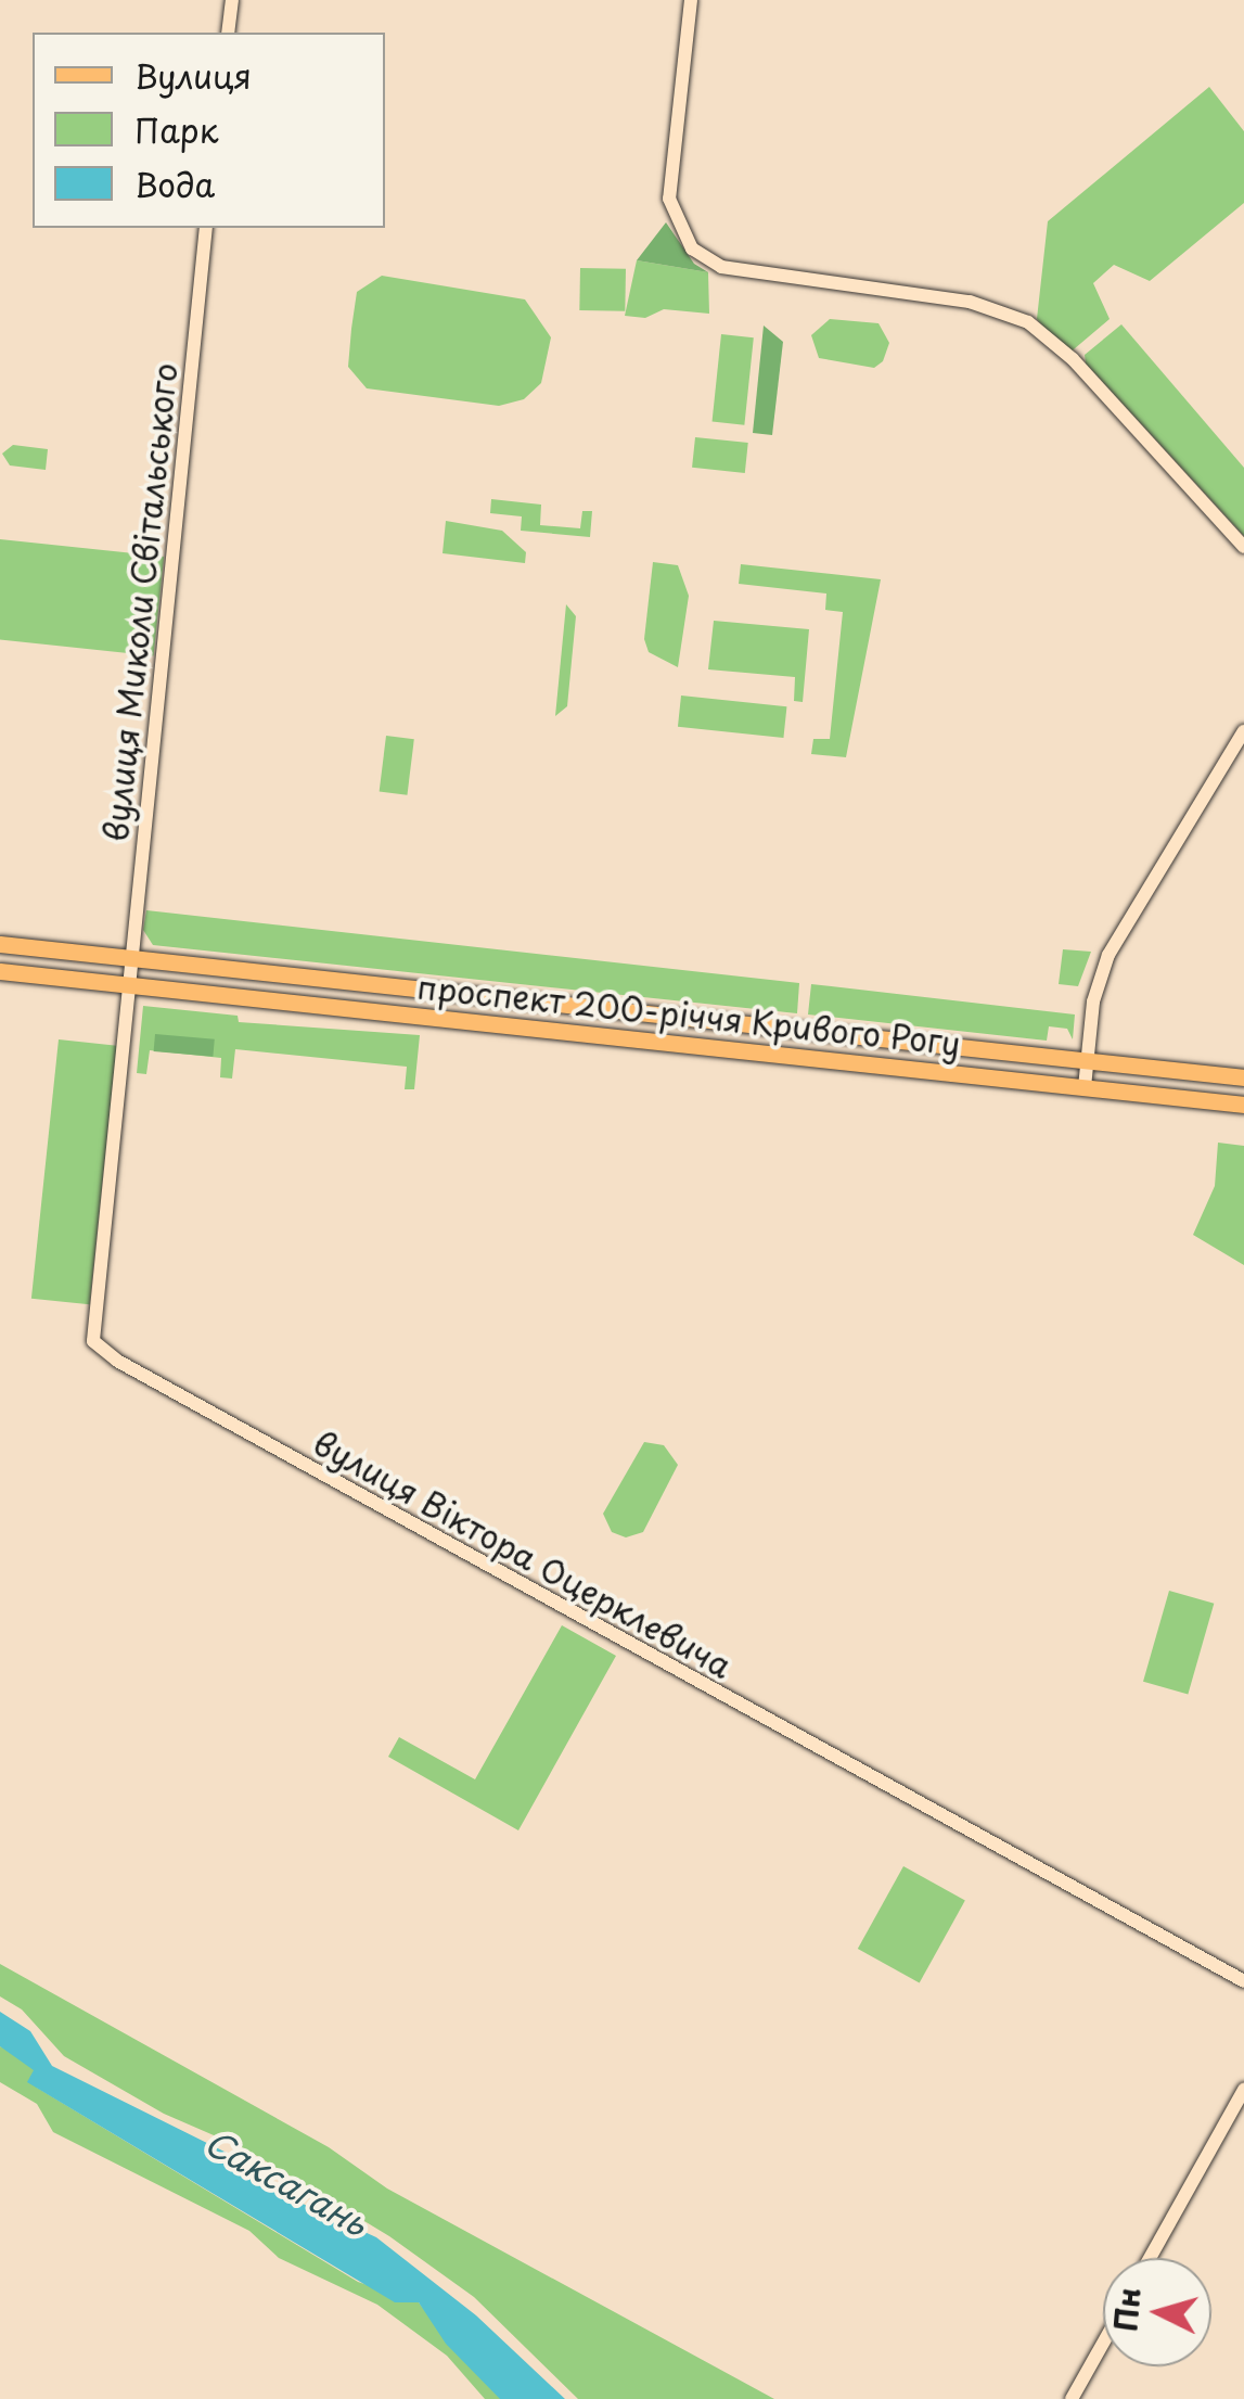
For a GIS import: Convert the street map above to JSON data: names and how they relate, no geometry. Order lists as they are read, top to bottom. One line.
{"streets":{"main road":["проспект 200-річчя Кривого Рогу"],"street":["вулиця Миколи Світальського","вулиця Віктора Оцерклевича"]},"crossings":[["вулиця Миколи Світальського","проспект 200-річчя Кривого Рогу"],["вулиця Миколи Світальського","вулиця Віктора Оцерклевича"],["проспект 200-річчя Кривого Рогу","вулиця Віктора Оцерклевича"]],"water":["Саксагань"],"legend":["Вулиця","Парк","Вода"],"north":"left"}
